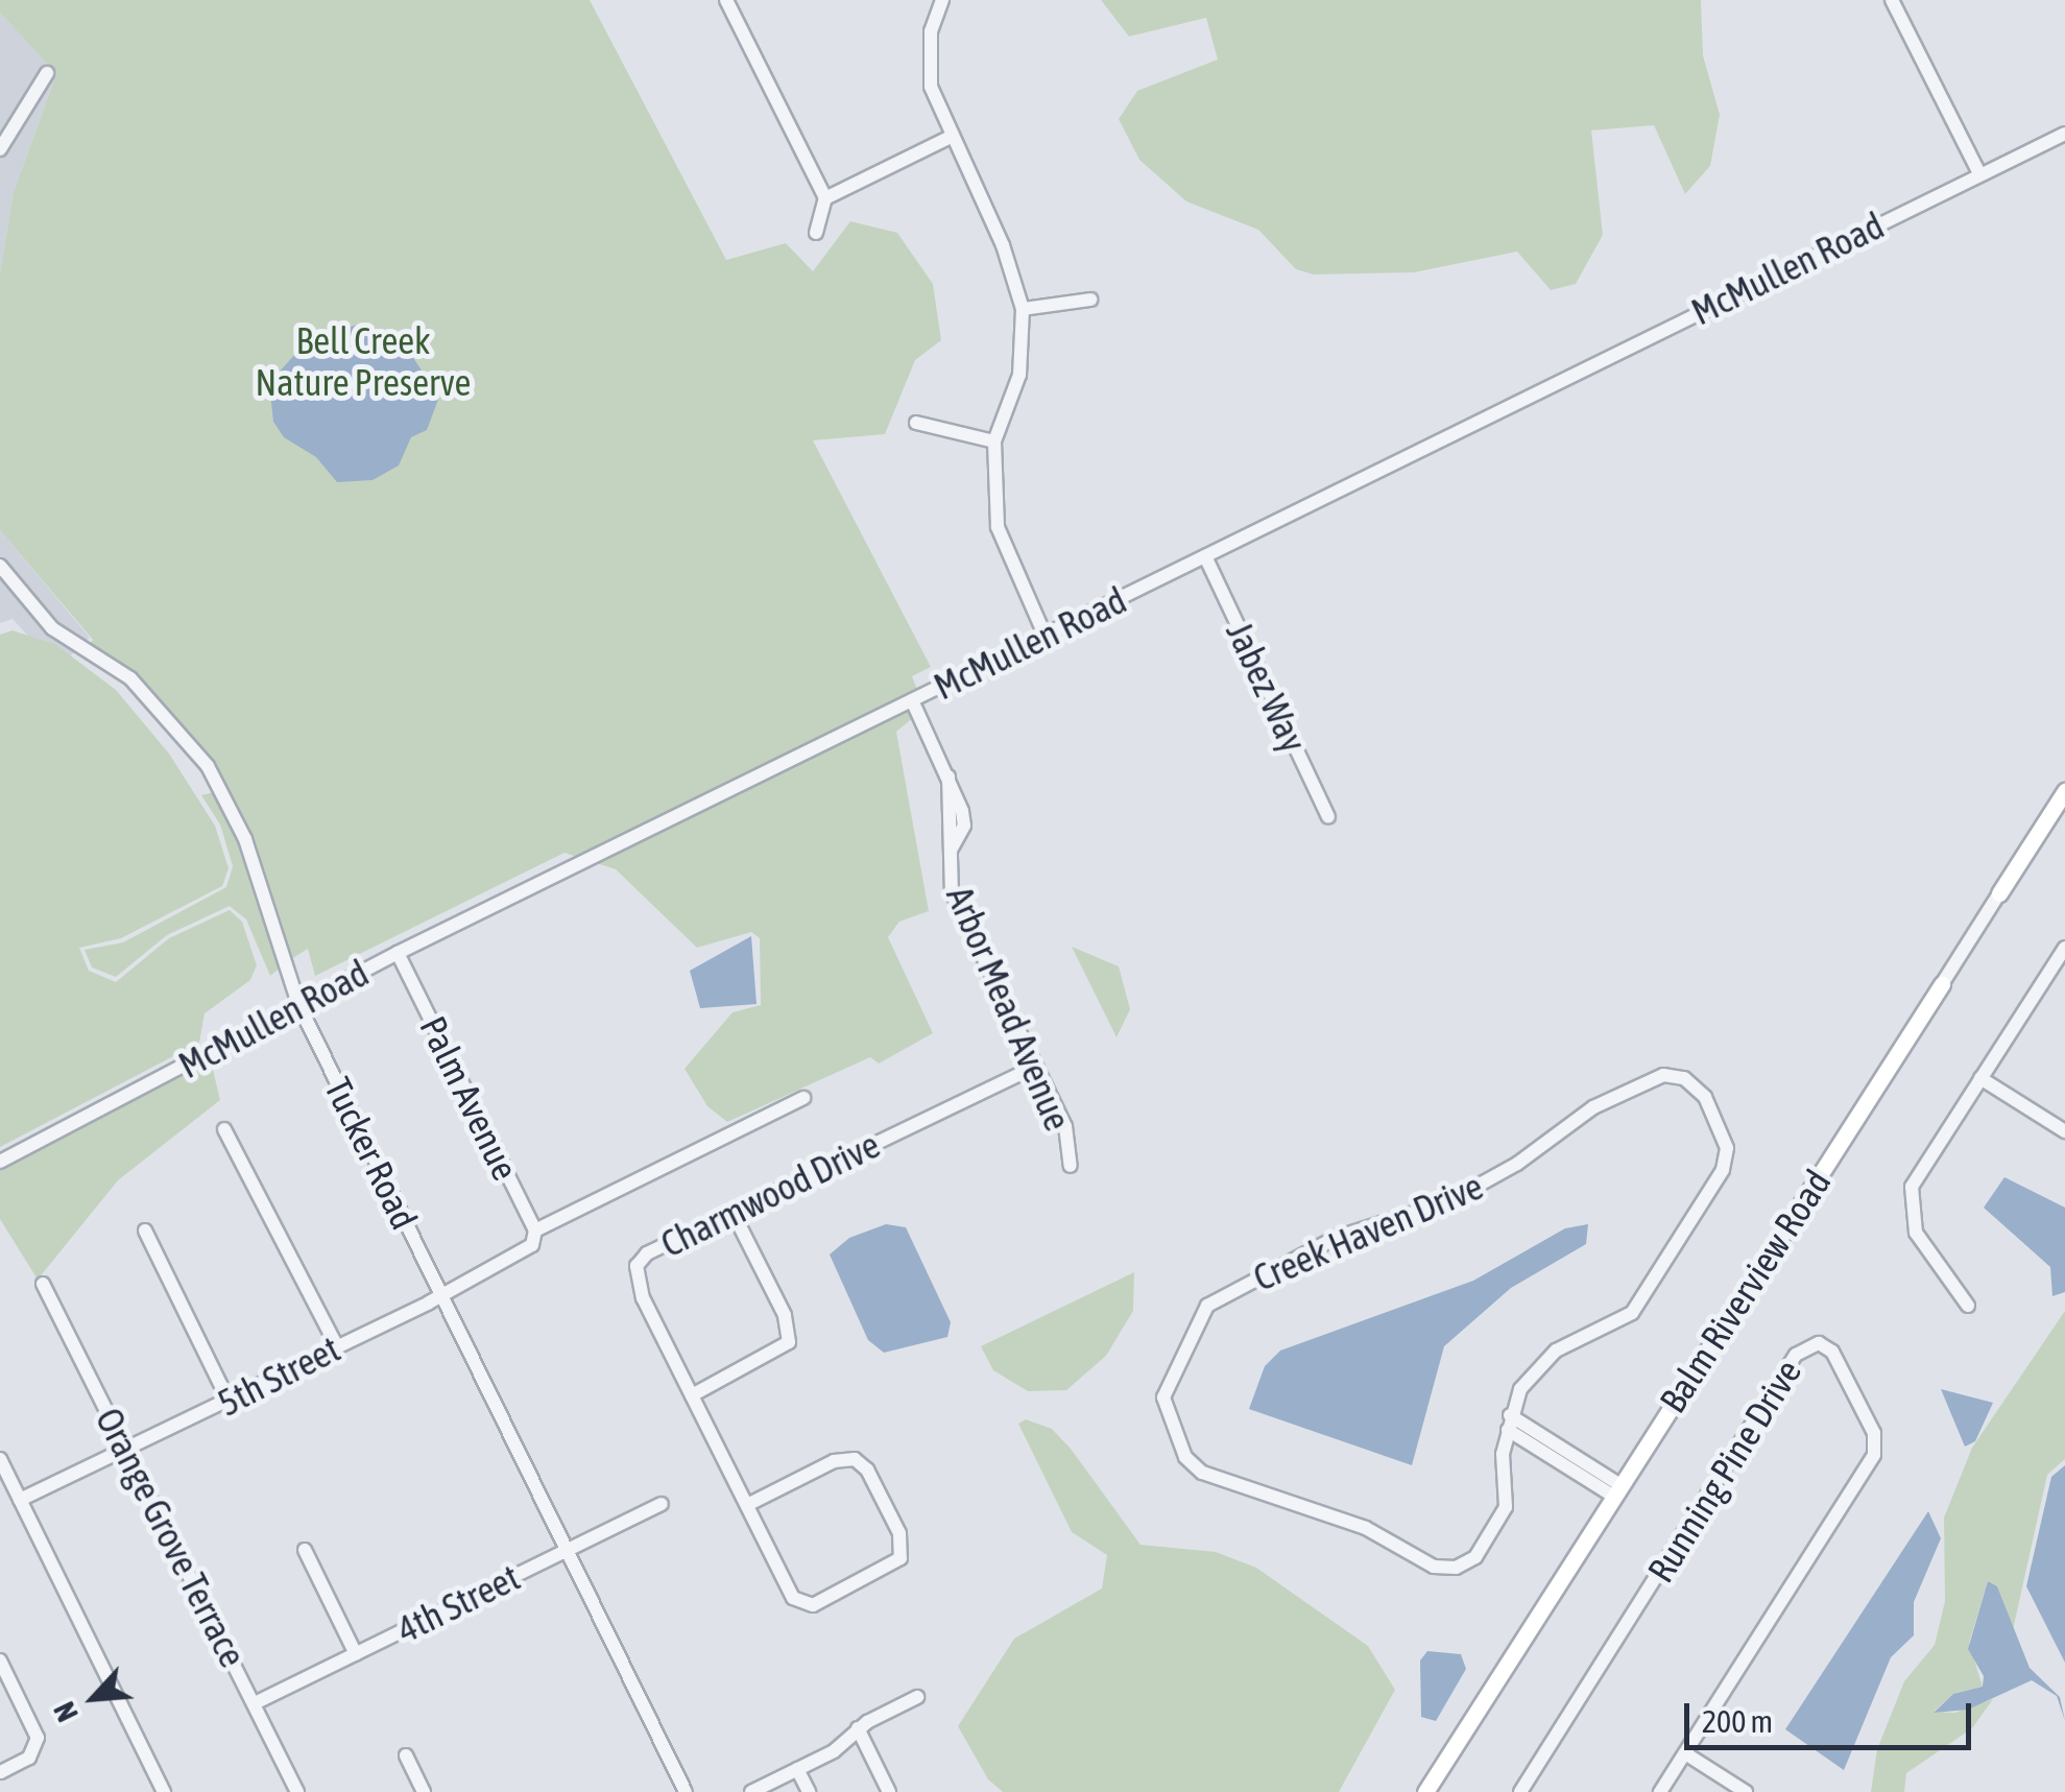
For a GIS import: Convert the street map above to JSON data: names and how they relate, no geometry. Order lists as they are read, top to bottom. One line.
{"streets":{"main road":["Balm Riverview Road"],"street":["McMullen Road","Jabez Way","Arbor Mead Avenue","Palm Avenue","Tucker Road","Charmwood Drive","Creek Haven Drive","5th Street","Running Pine Drive","Orange Grove Terrace","4th Street"]},"crossings":[["McMullen Road","Jabez Way"],["McMullen Road","Arbor Mead Avenue"],["McMullen Road","Palm Avenue"],["McMullen Road","Tucker Road"],["Arbor Mead Avenue","Charmwood Drive"],["Palm Avenue","5th Street"],["Tucker Road","5th Street"],["Tucker Road","4th Street"],["5th Street","Orange Grove Terrace"],["Orange Grove Terrace","4th Street"]],"parks":["Bell Creek Nature Preserve"],"scale_bar":"200 m","north":"bottom left"}
